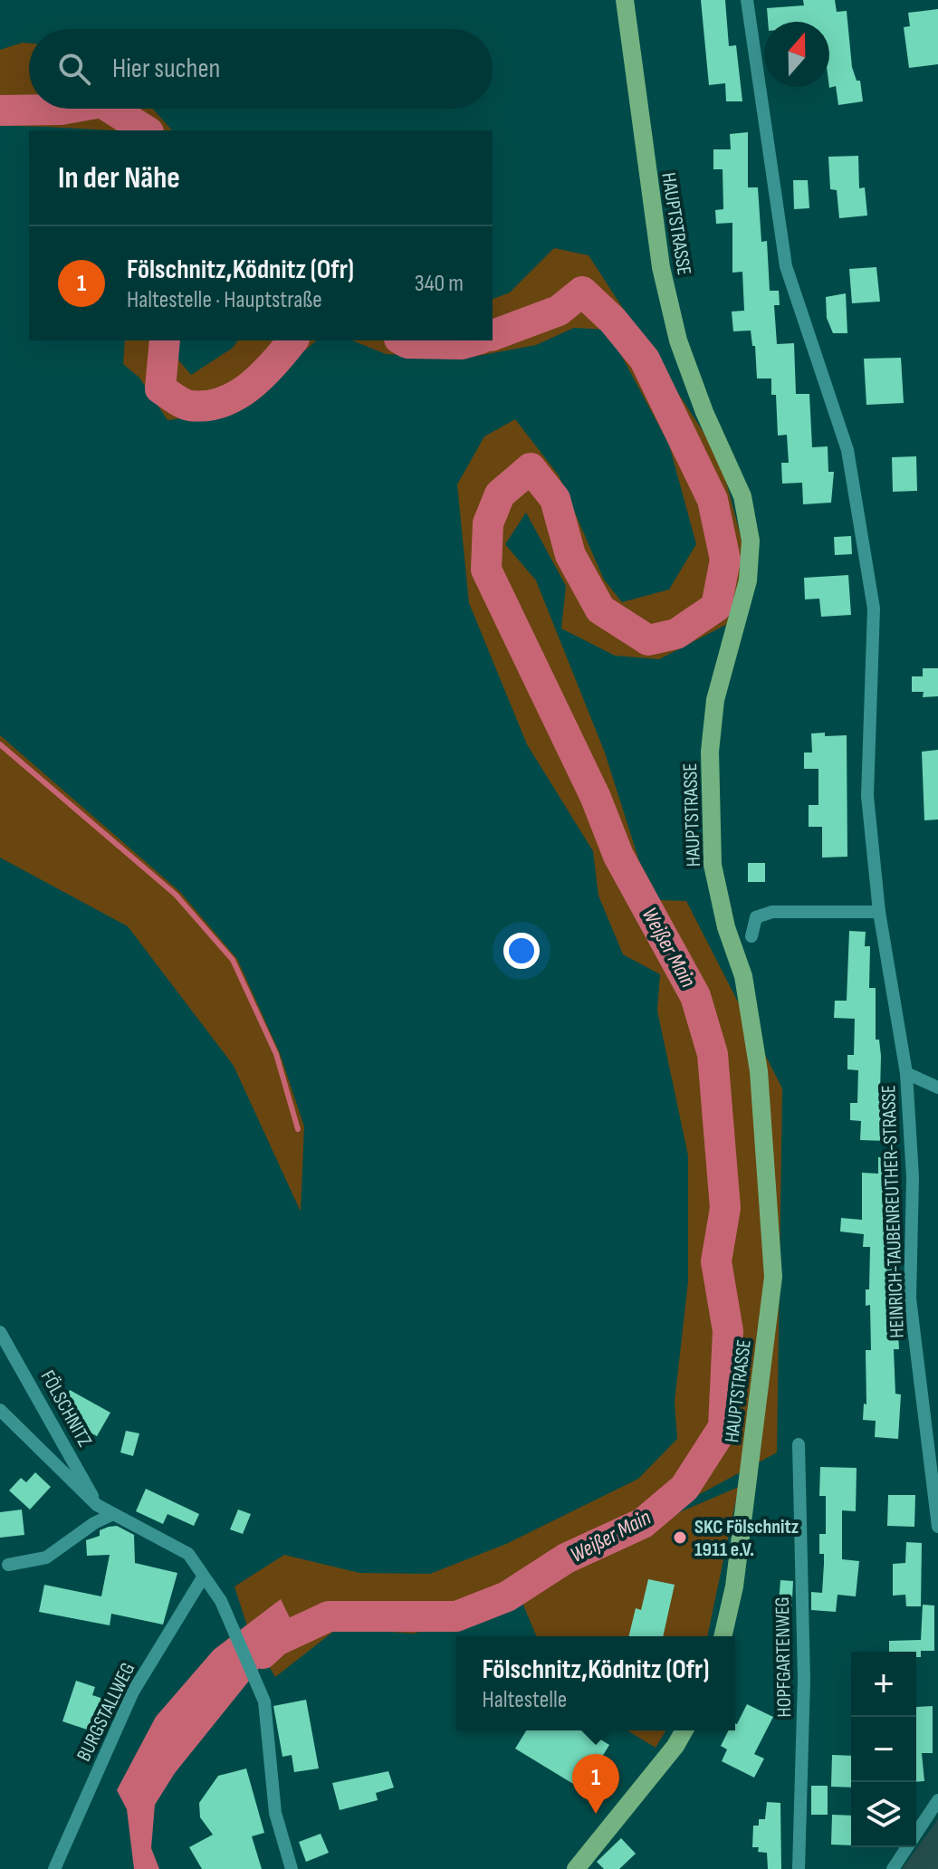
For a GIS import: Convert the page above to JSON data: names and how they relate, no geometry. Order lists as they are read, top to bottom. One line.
{"streets":{"main road":["HAUPTSTRASSE"],"street":["HEINRICH-TAUBENREUTHER-STRASSE","FÖLSCHNITZ","HOPFGARTENWEG","BURGSTALLWEG"]},"crossings":[["FÖLSCHNITZ","BURGSTALLWEG"]],"water":["Weißer Main"],"places":["SKC Fölschnitz 1911 e.V."],"north":"top","page":{"search":"Hier suchen","heading":"In der Nähe","list":[{"mark":"1","name":"Fölschnitz,Ködnitz (Ofr)","note":"Haltestelle · Hauptstraße","value":"340 m"}],"popup":["Fölschnitz,Ködnitz (Ofr)","Haltestelle"],"map_buttons":["+","−"],"pins":"1"}}
